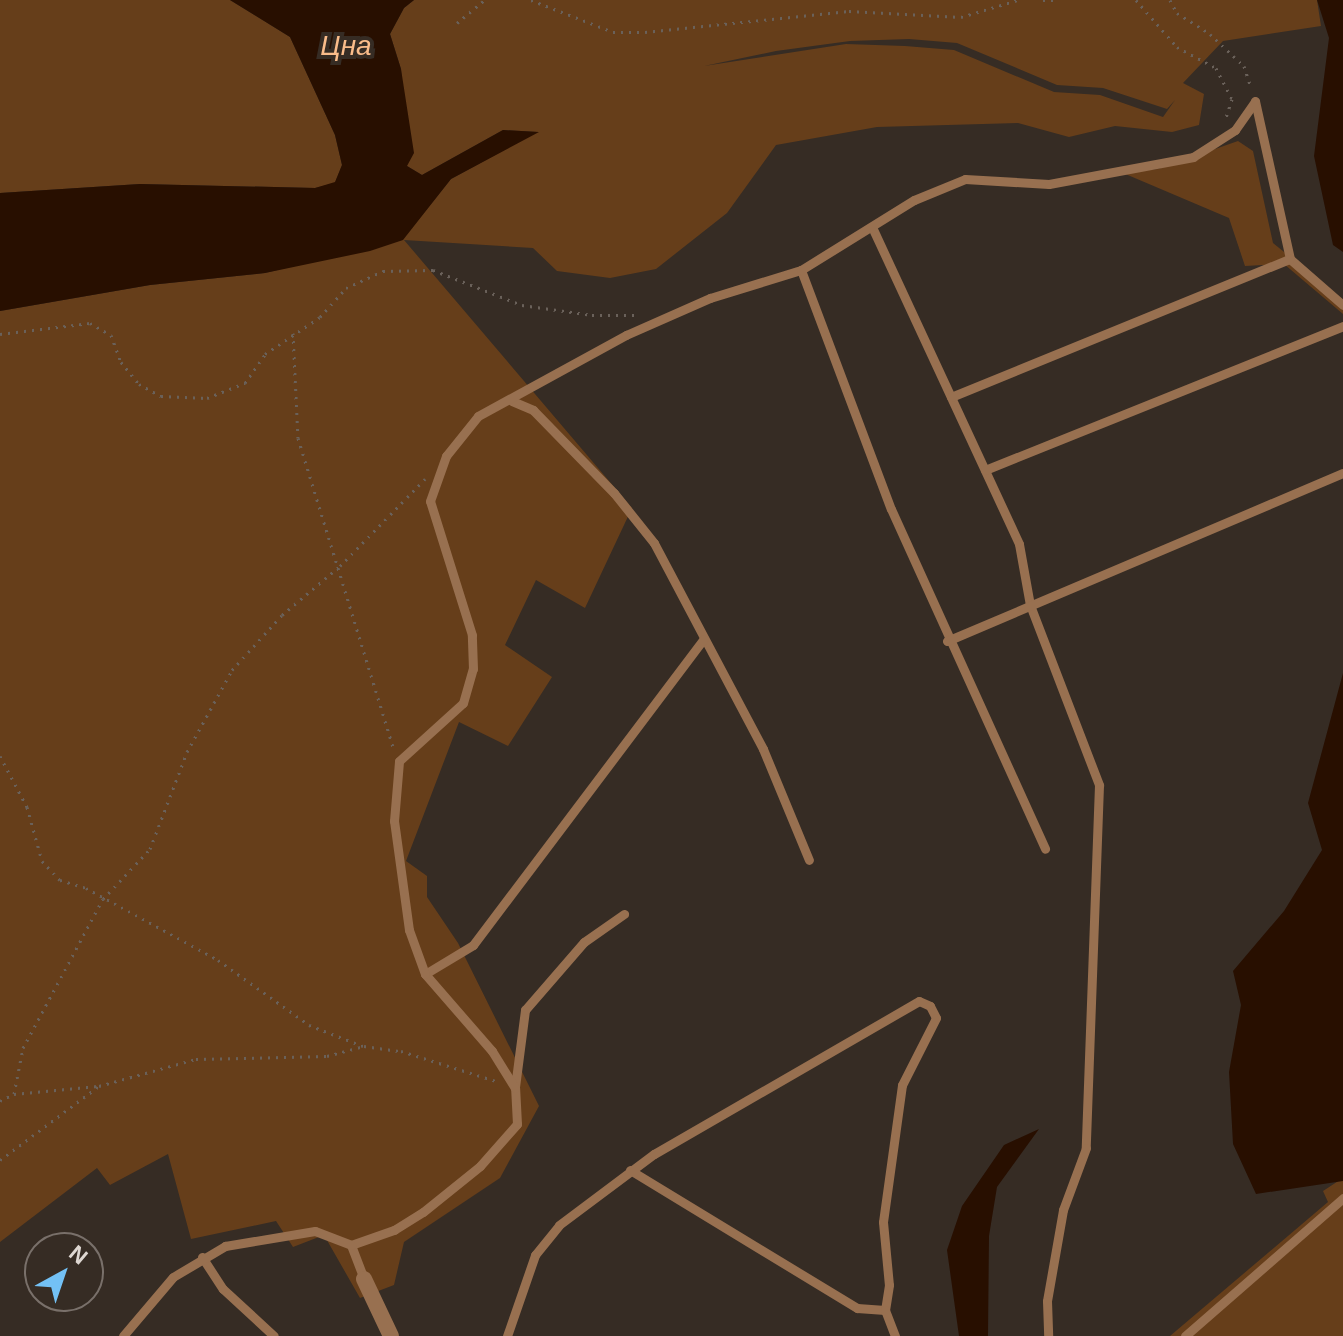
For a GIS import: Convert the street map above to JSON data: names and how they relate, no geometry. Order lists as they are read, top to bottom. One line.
{"water":["Цна"],"north":"top right"}
